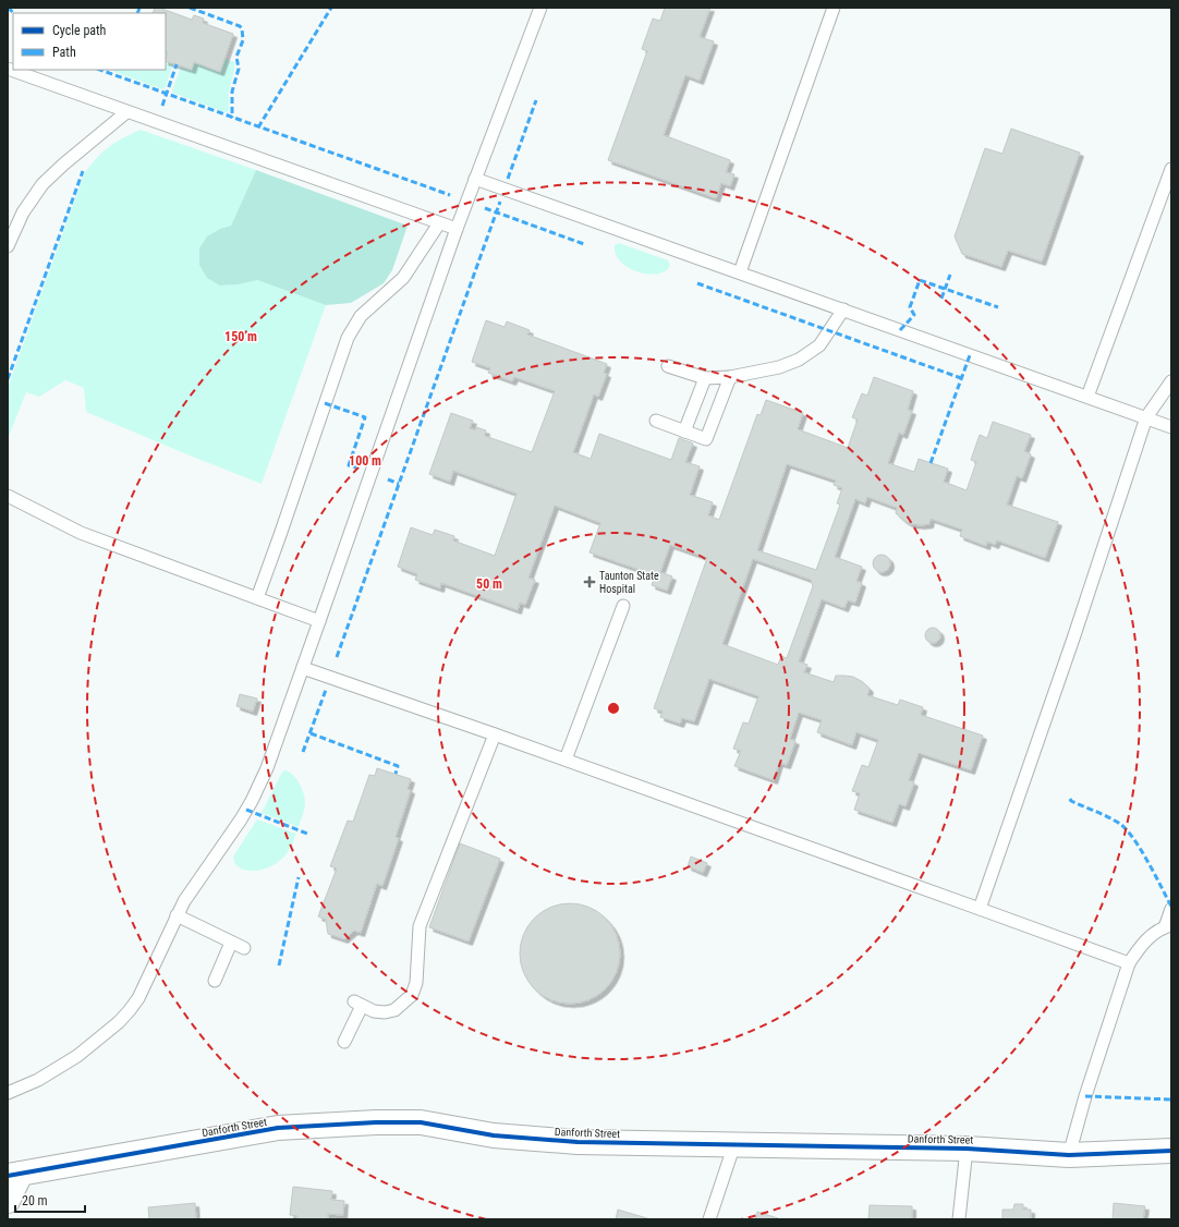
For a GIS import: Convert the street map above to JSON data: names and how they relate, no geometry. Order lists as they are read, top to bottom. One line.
{"streets":{"street":["Danforth Street"]},"places":{"health":["Taunton State Hospital"]},"legend":["Cycle path","Path"],"scale_bar":"20 m","rings":["150 m","100 m","50 m"]}
